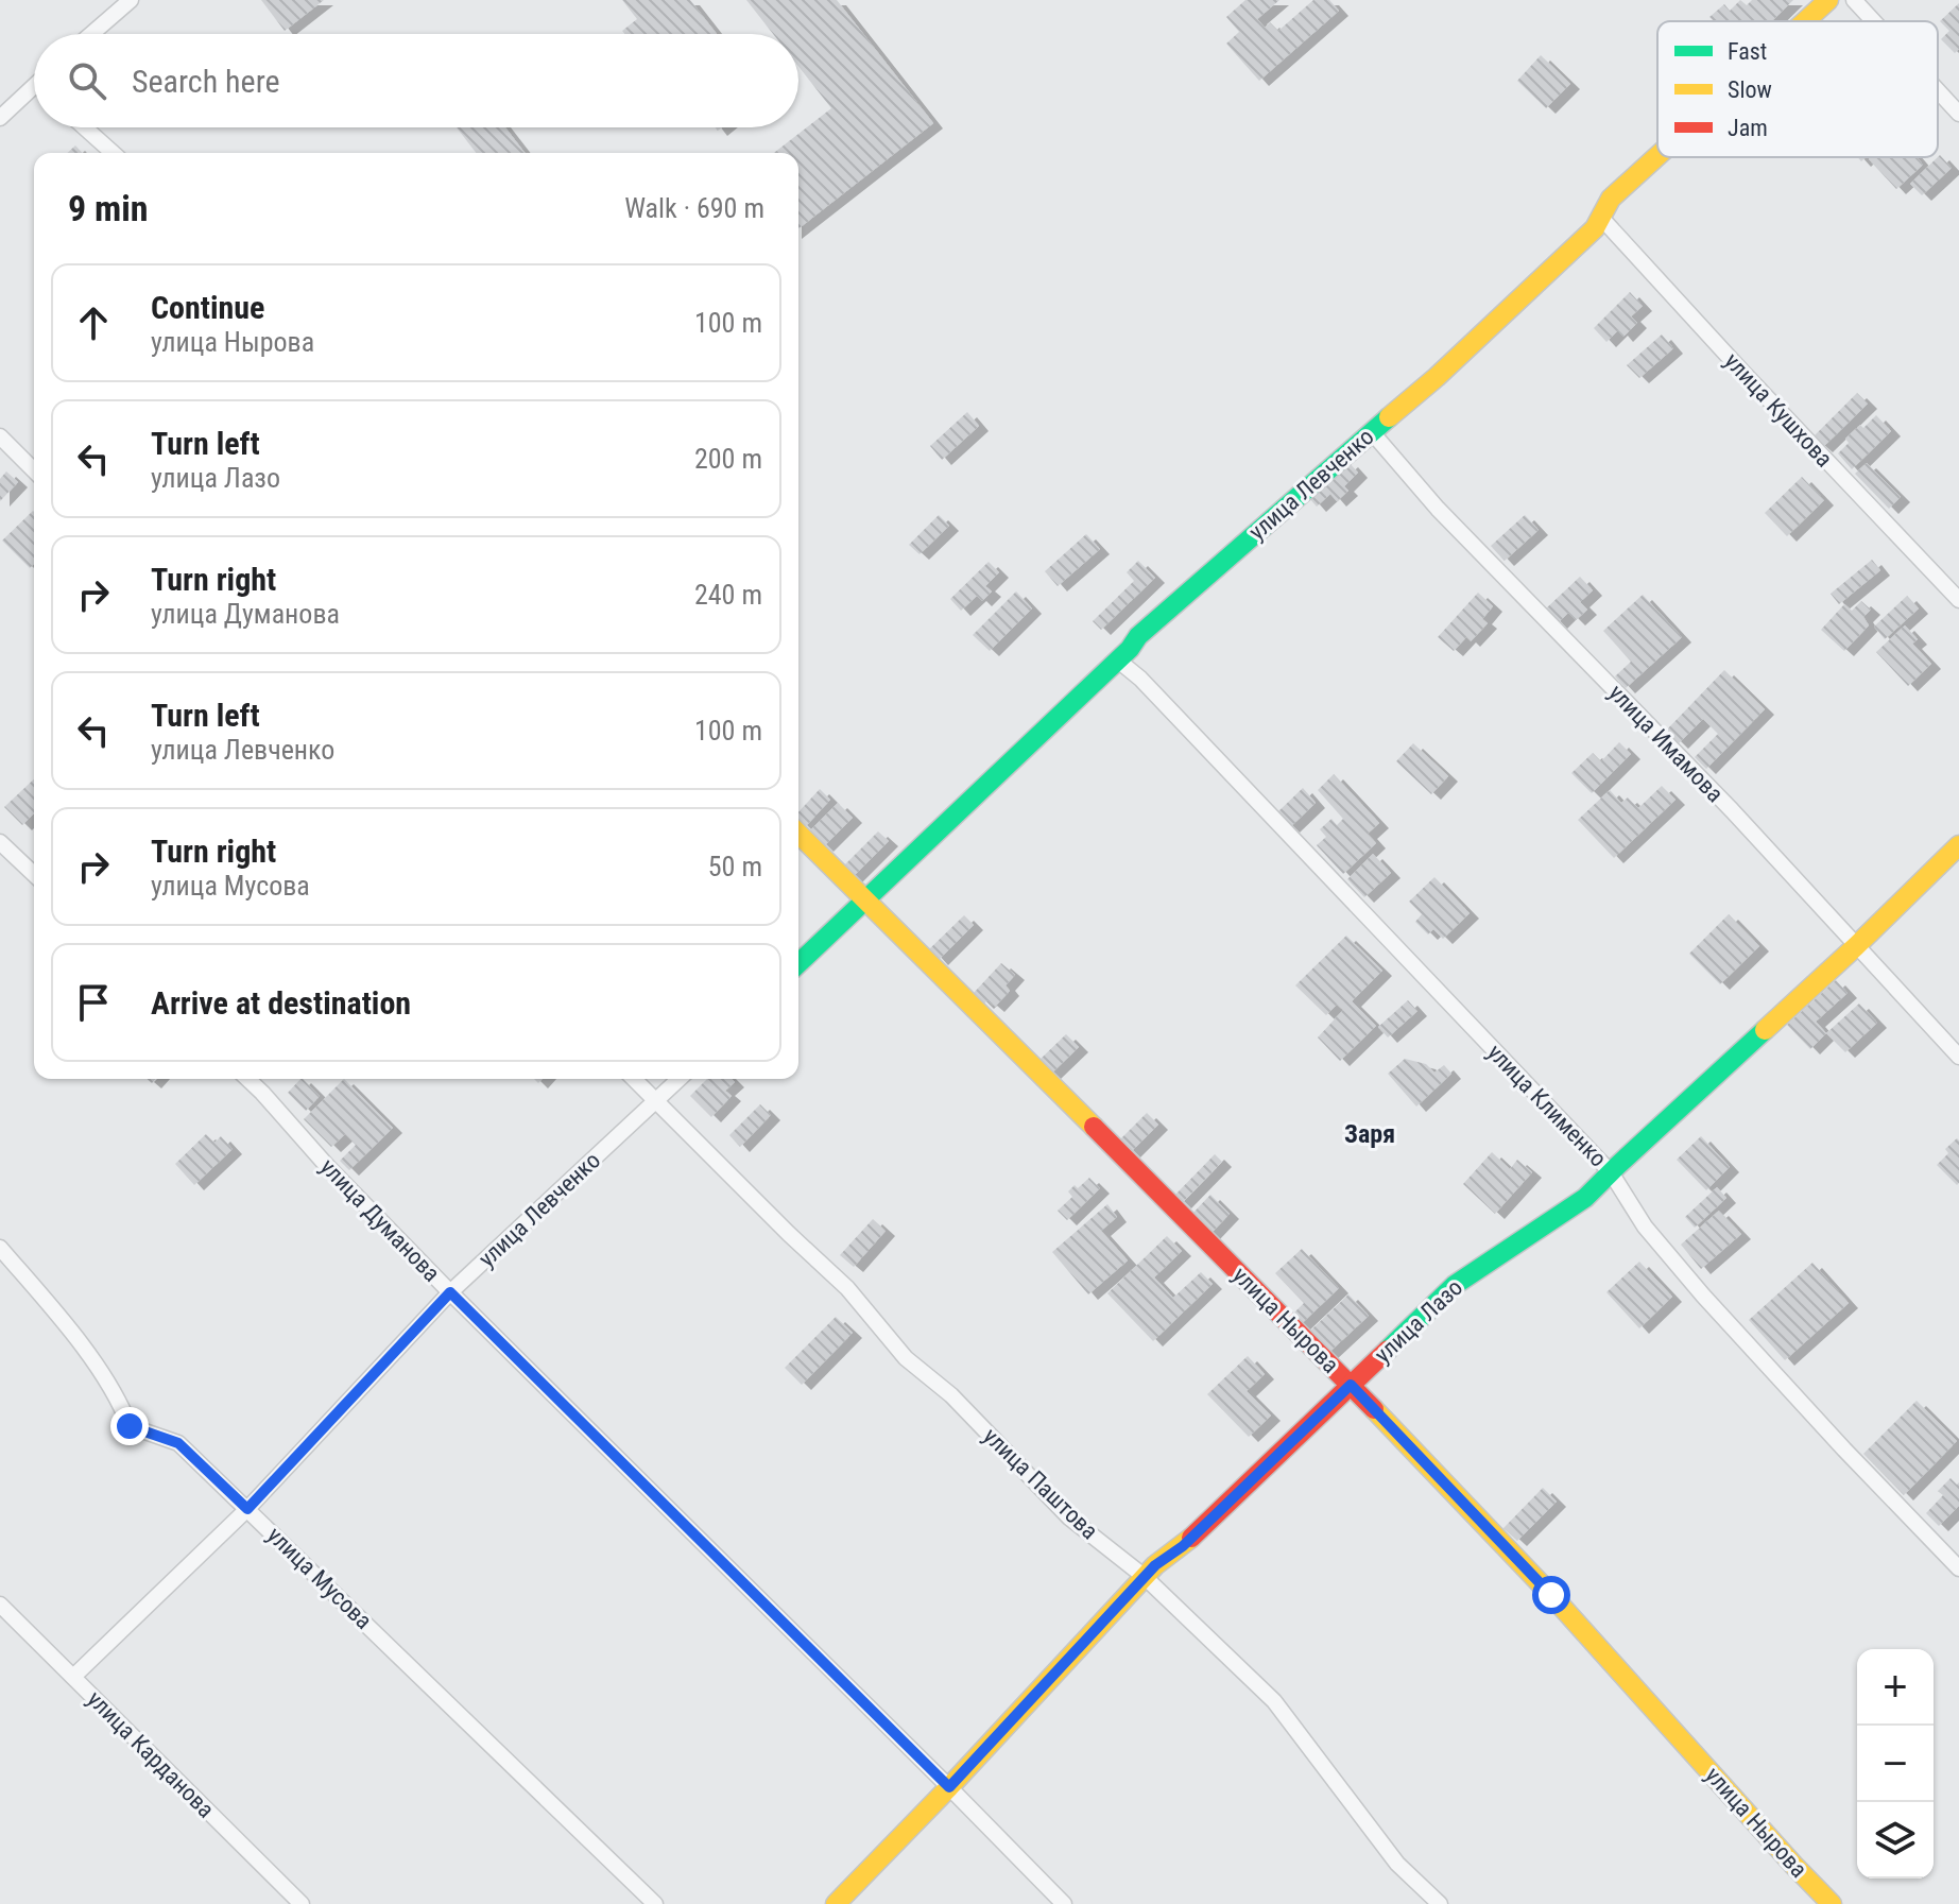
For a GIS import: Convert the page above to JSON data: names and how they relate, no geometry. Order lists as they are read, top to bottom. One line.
{"streets":{"street":["улица Кушхова","улица Левченко","улица Имамова","улица Клименко","улица Думанова","улица Нырова","улица Лазо","улица Паштова","улица Мусова","улица Карданова"]},"crossings":[["улица Кушхова","улица Левченко"],["улица Левченко","улица Имамова"],["улица Левченко","улица Клименко"],["улица Левченко","улица Думанова"],["улица Левченко","улица Нырова"],["улица Левченко","улица Паштова"],["улица Левченко","улица Мусова"],["улица Левченко","улица Карданова"],["улица Имамова","улица Лазо"],["улица Клименко","улица Лазо"],["улица Думанова","улица Лазо"],["улица Нырова","улица Лазо"],["улица Лазо","улица Паштова"]],"districts":["Заря"],"legend":["Fast","Slow","Jam"],"page":{"search":"Search here","heading":["9 min","Walk · 690 m"],"list":[["Continue","улица Нырова","100 m"],["Turn left","улица Лазо","200 m"],["Turn right","улица Думанова","240 m"],["Turn left","улица Левченко","100 m"],["Turn right","улица Мусова","50 m"],"Arrive at destination"],"map_buttons":["+","−"]}}
